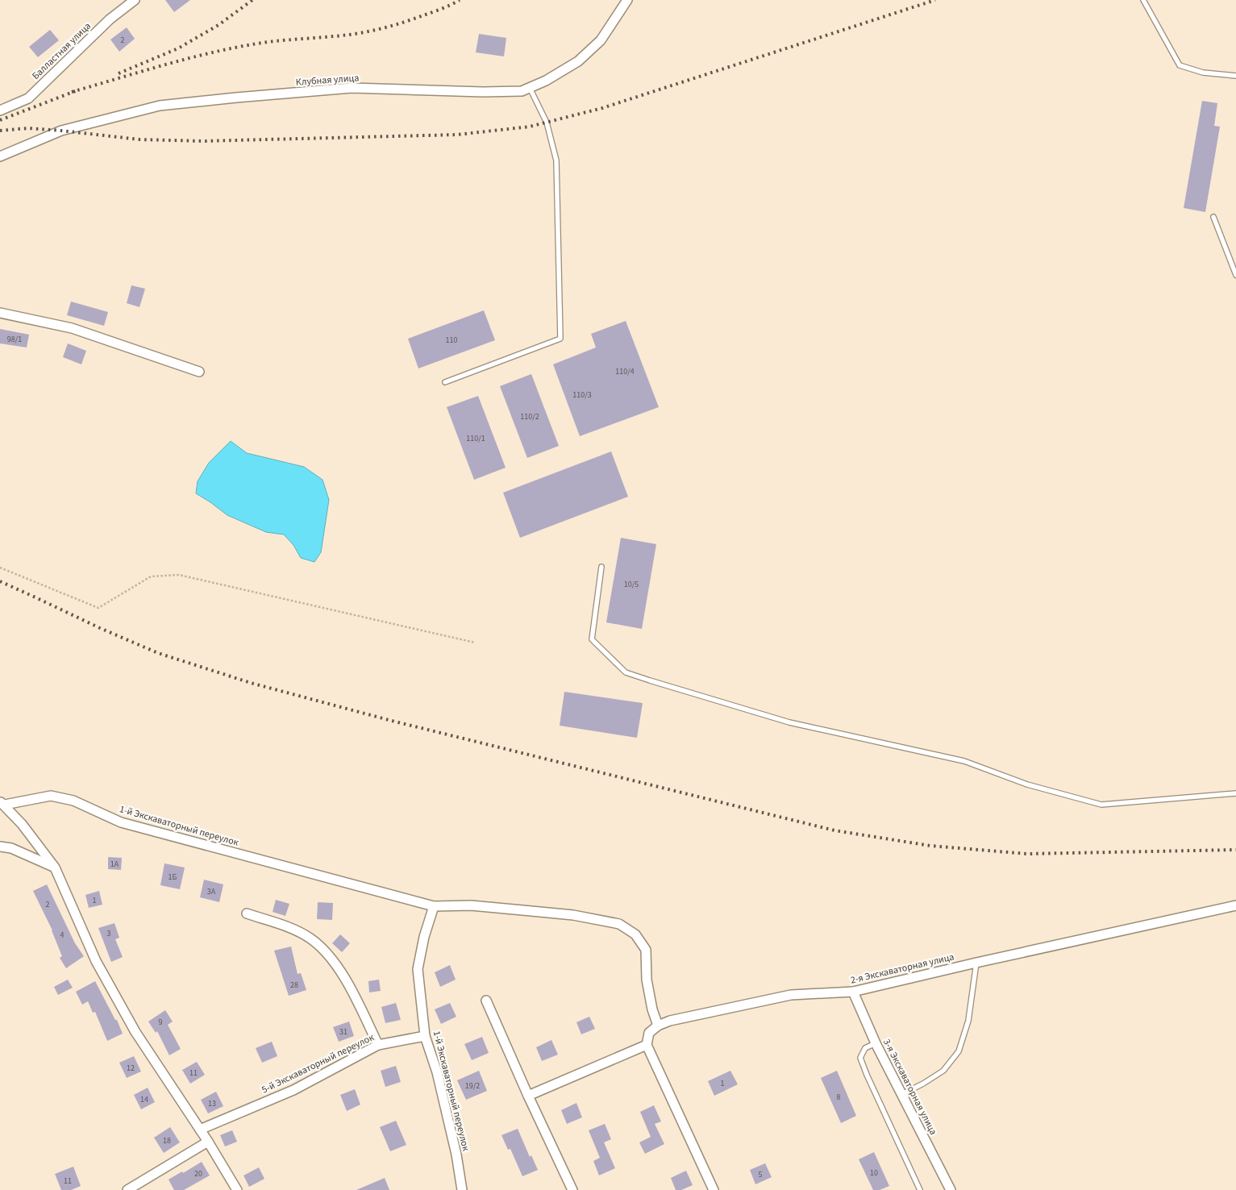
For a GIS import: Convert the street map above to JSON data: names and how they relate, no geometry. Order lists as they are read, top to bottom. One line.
{"streets":{"street":["Балластная улица","Клубная улица","1-й Экскаваторный переулок","2-я Экскаваторная улица","5-й Экскаваторный переулок","3-я Экскаваторная улица"]},"crossings":[["1-й Экскаваторный переулок","5-й Экскаваторный переулок"],["2-я Экскаваторная улица","3-я Экскаваторная улица"]],"house_numbers":["2","98/1","110","110/4","110/3","110/2","110/1","10/5","1А","1Б","3А","1","2","3","4","28","9","31","12","11","1","19/2","8","14","13","18","10","20","5","11"]}
